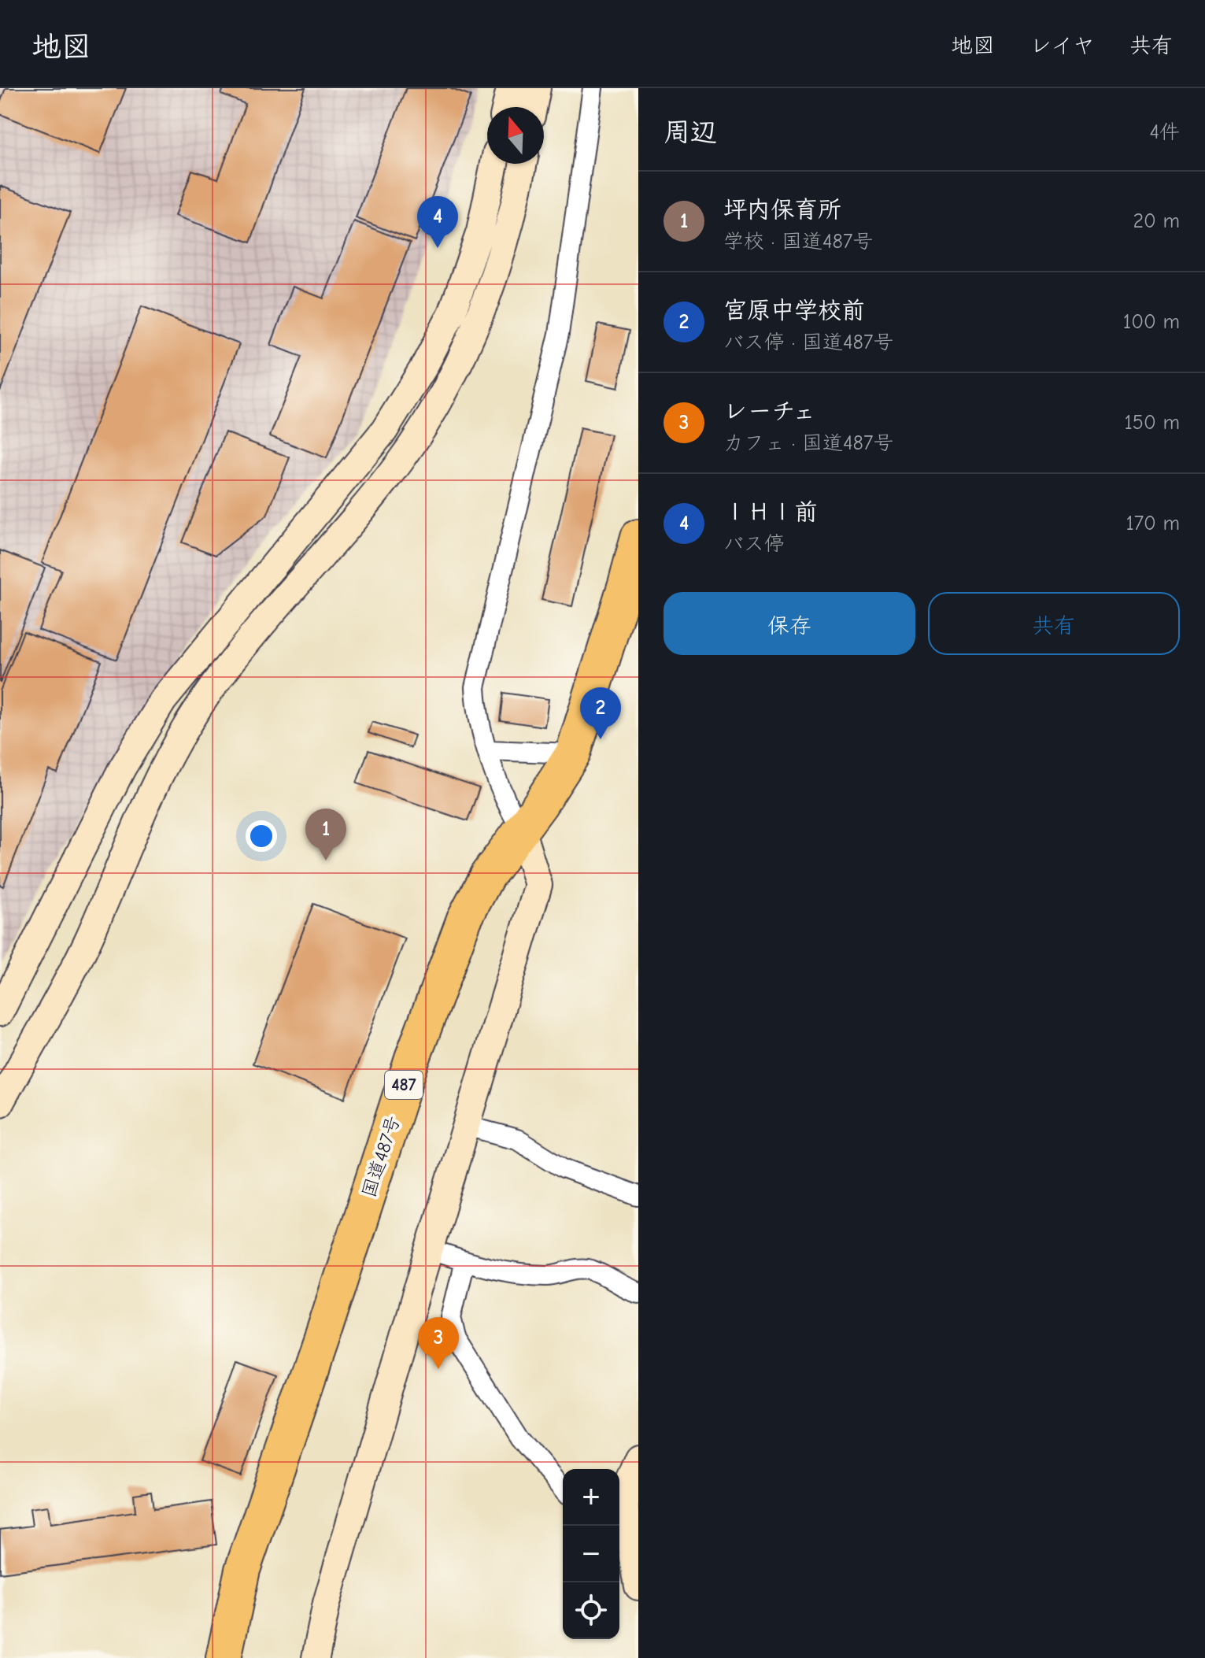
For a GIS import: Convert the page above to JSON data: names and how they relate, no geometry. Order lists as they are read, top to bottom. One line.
{"streets":{"highway":["487","国道487号"]},"north":"top","page":{"header":"地図","nav":["地図","レイヤ","共有"],"heading":["周辺","4件"],"list":[{"mark":"1","name":"坪内保育所","note":"学校 · 国道487号","value":"20 m"},{"mark":"2","name":"宮原中学校前","note":"バス停 · 国道487号","value":"100 m"},{"mark":"3","name":"レーチェ","note":"カフェ · 国道487号","value":"150 m"},{"mark":"4","name":"ＩＨＩ前","note":"バス停","value":"170 m"}],"pins":["4","2","1","3"],"buttons":["保存","共有"],"map_buttons":["+","−"]}}
